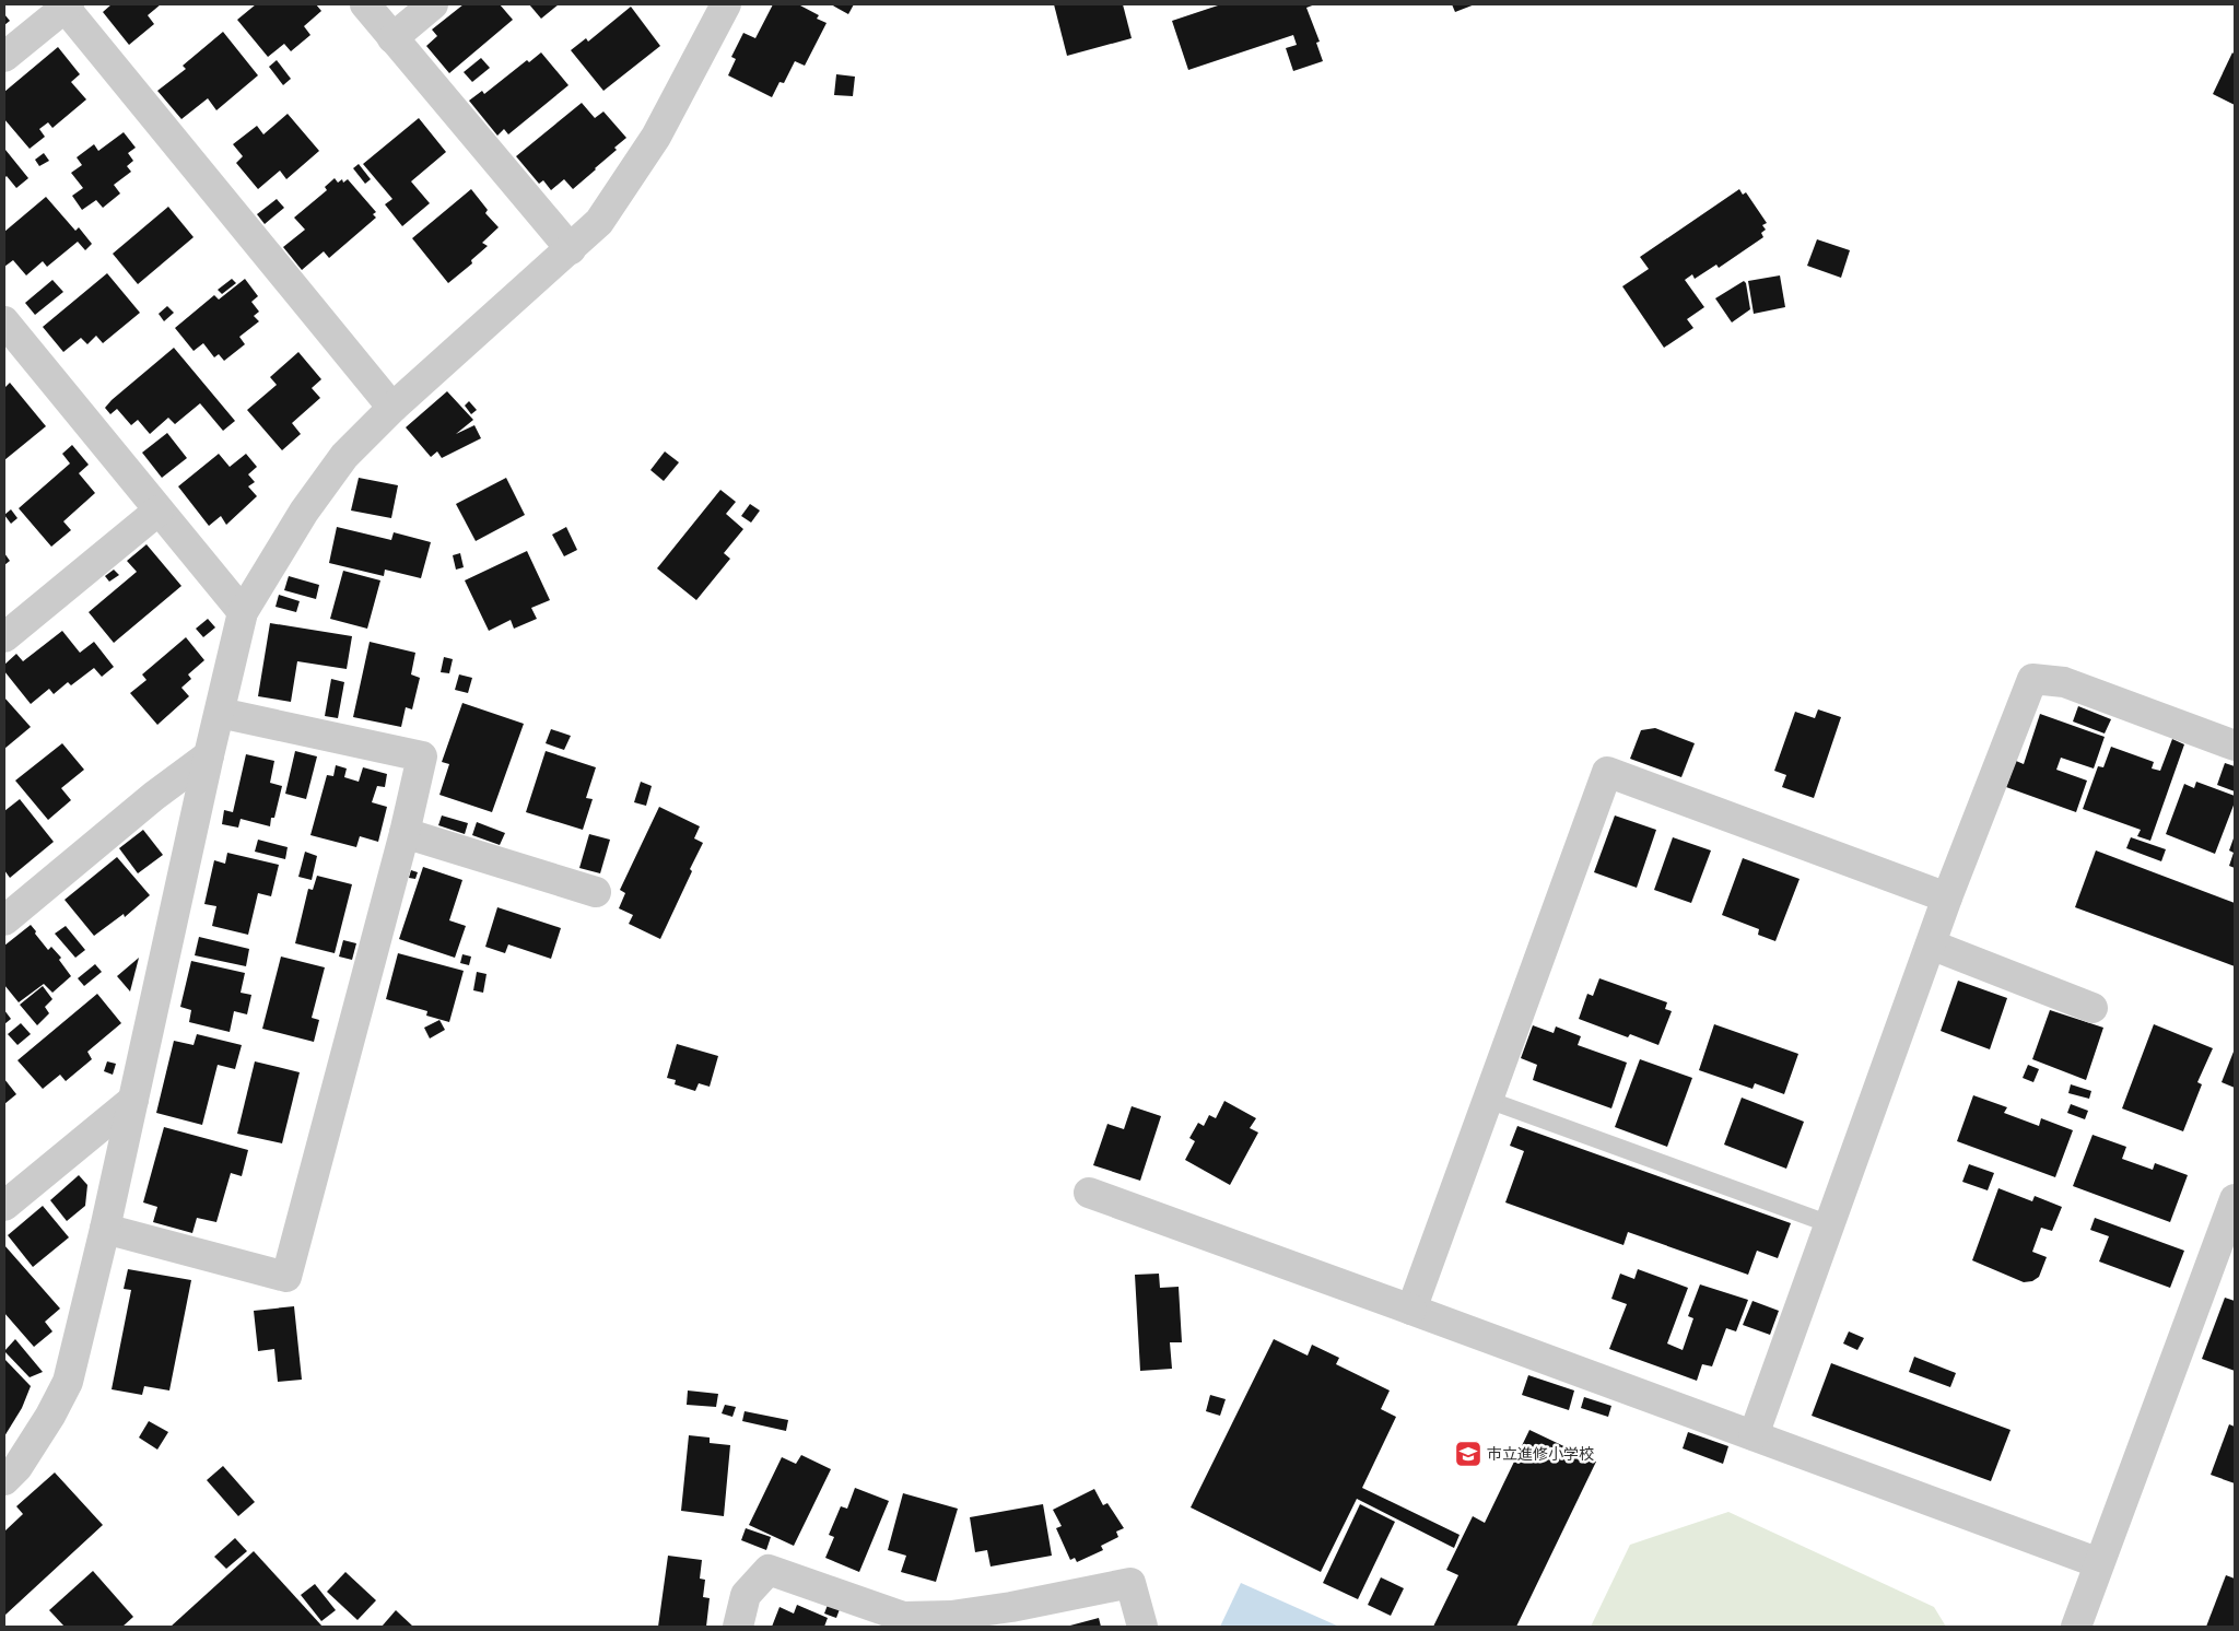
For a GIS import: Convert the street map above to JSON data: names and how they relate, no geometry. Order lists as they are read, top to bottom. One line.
{"places":{"school or university":["市立進修小学校"]}}
